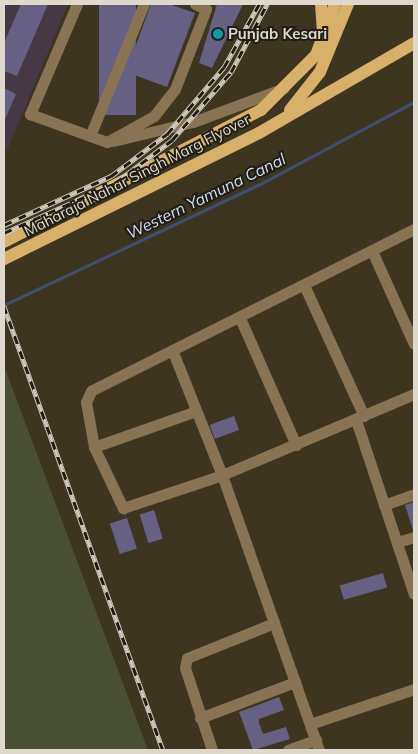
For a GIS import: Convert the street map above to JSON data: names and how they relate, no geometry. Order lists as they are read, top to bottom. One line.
{"streets":{"main road":["Maharaja Nahar Singh Marg Flyover"]},"water":["Western Yamuna Canal"],"places":["Punjab Kesari"]}
